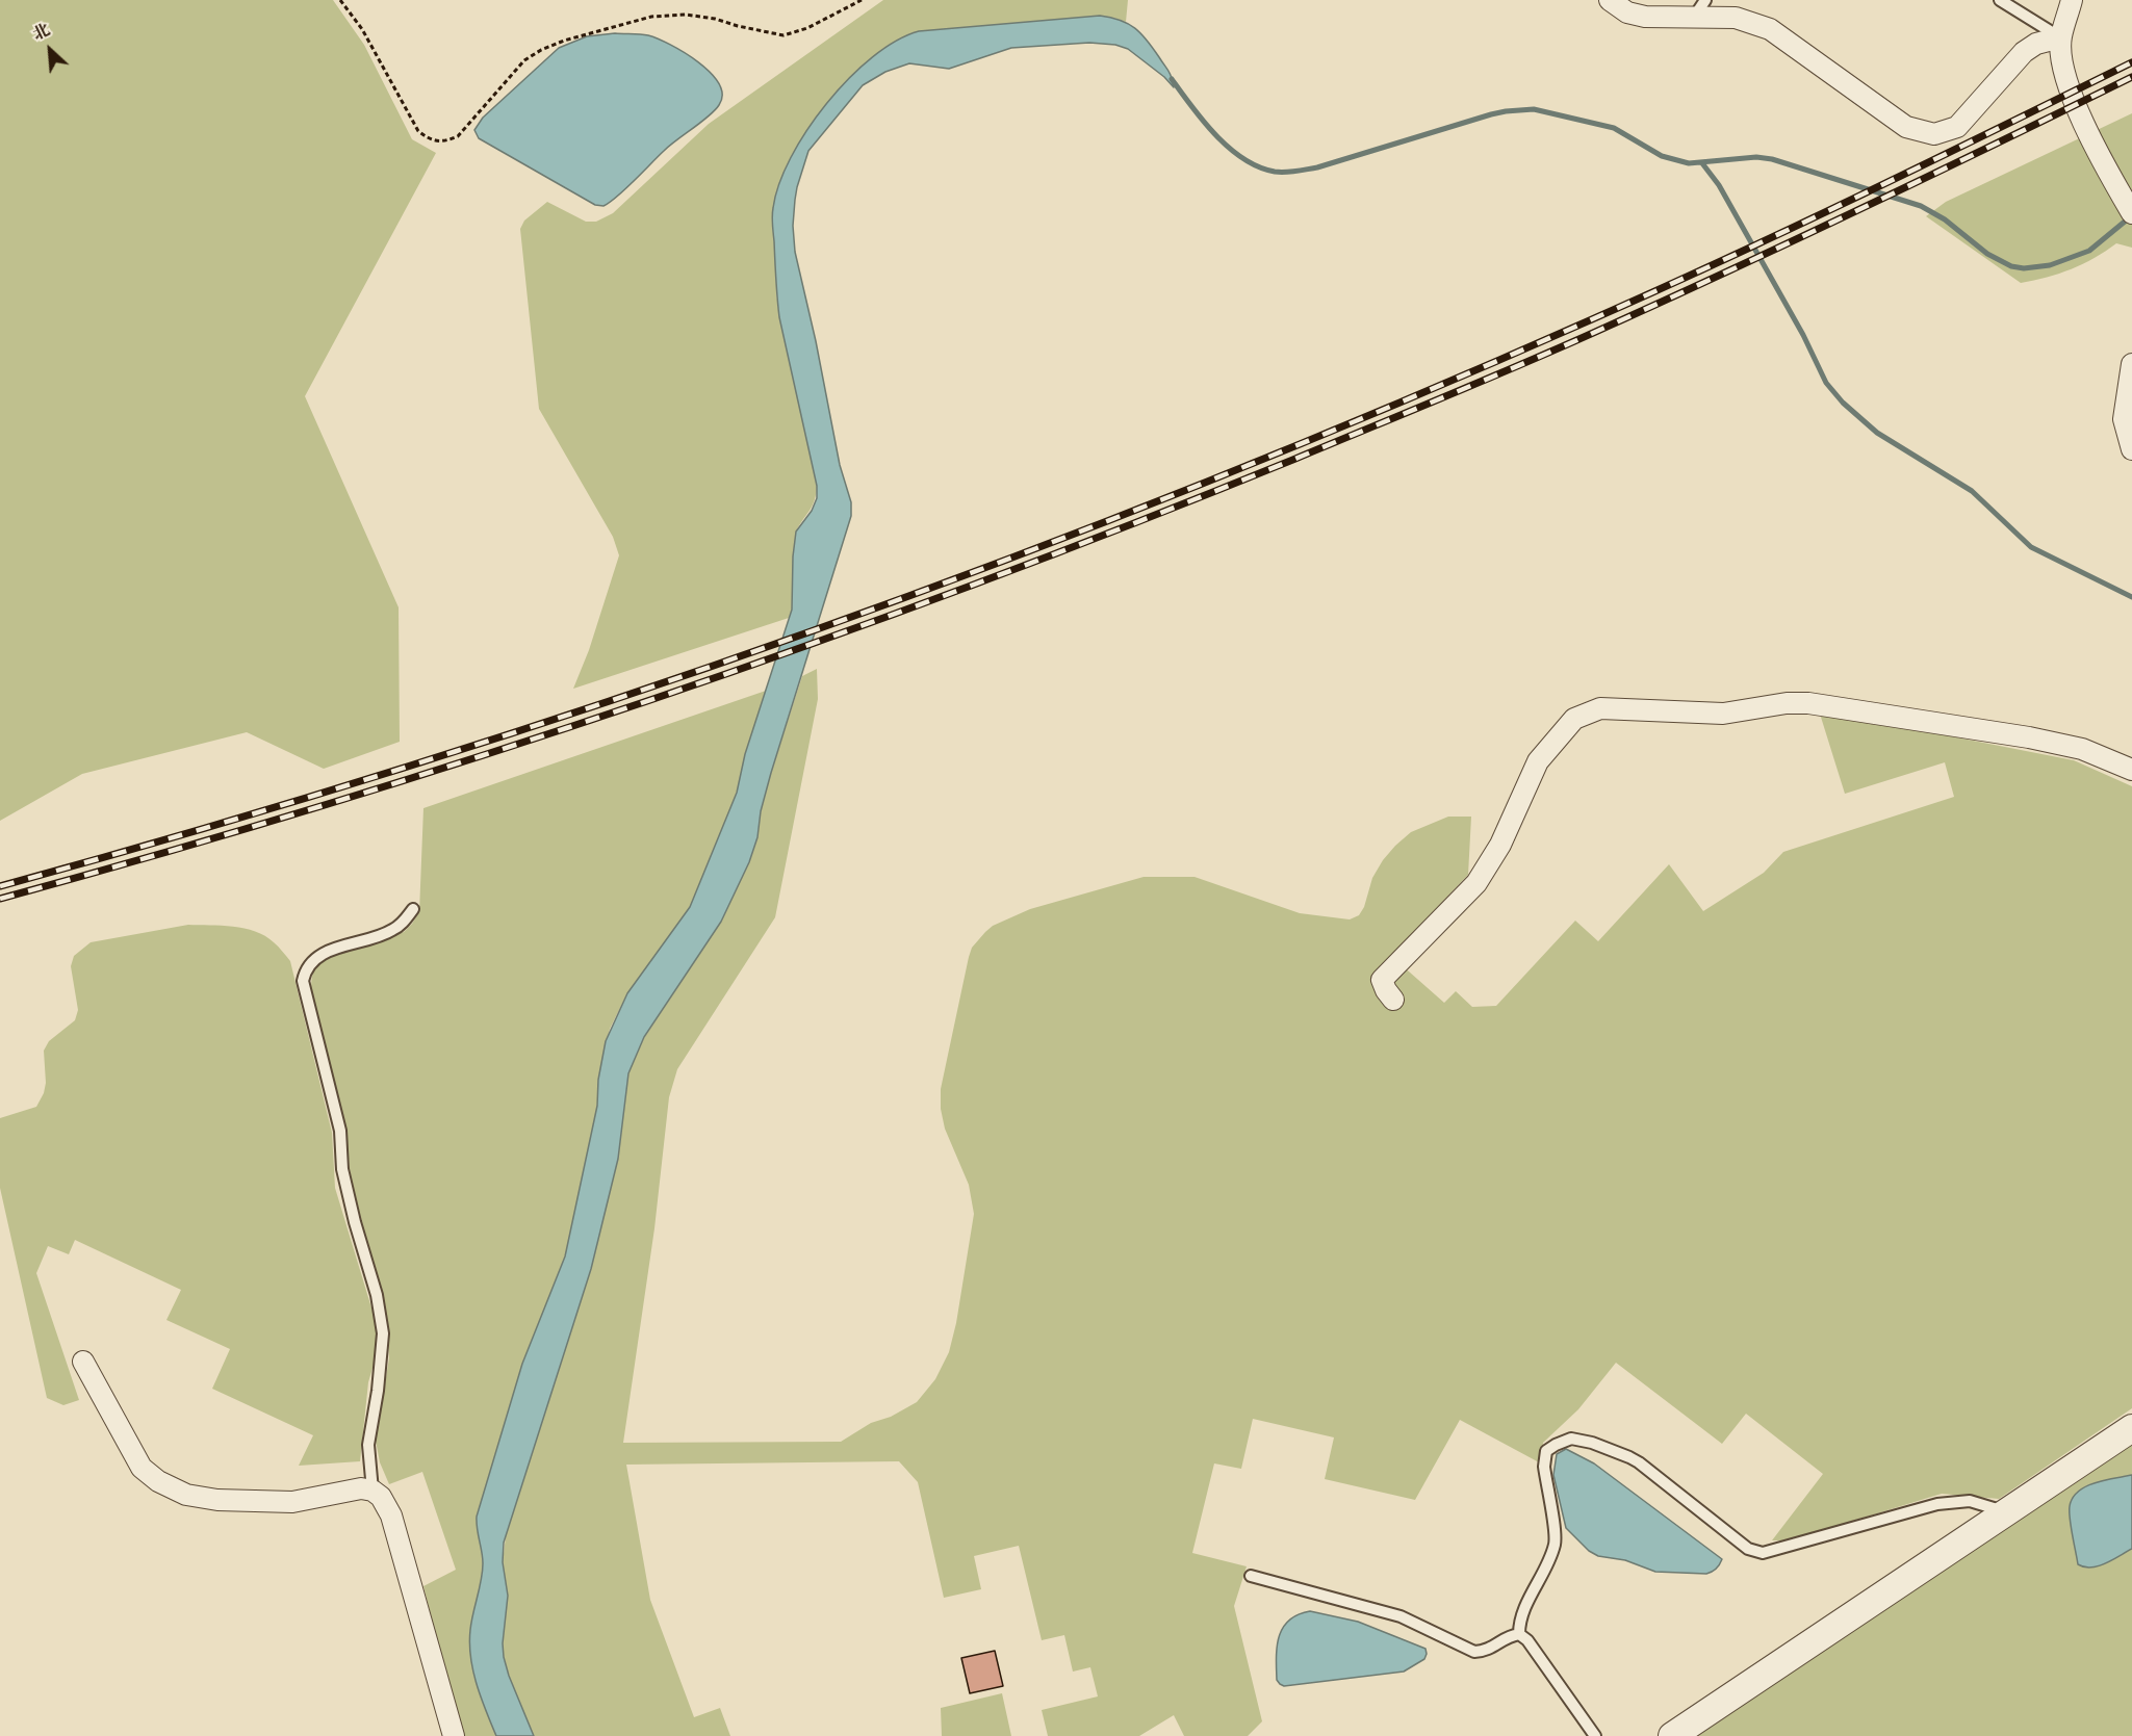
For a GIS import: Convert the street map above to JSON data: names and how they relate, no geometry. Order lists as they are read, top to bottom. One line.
{"north":"top left"}
